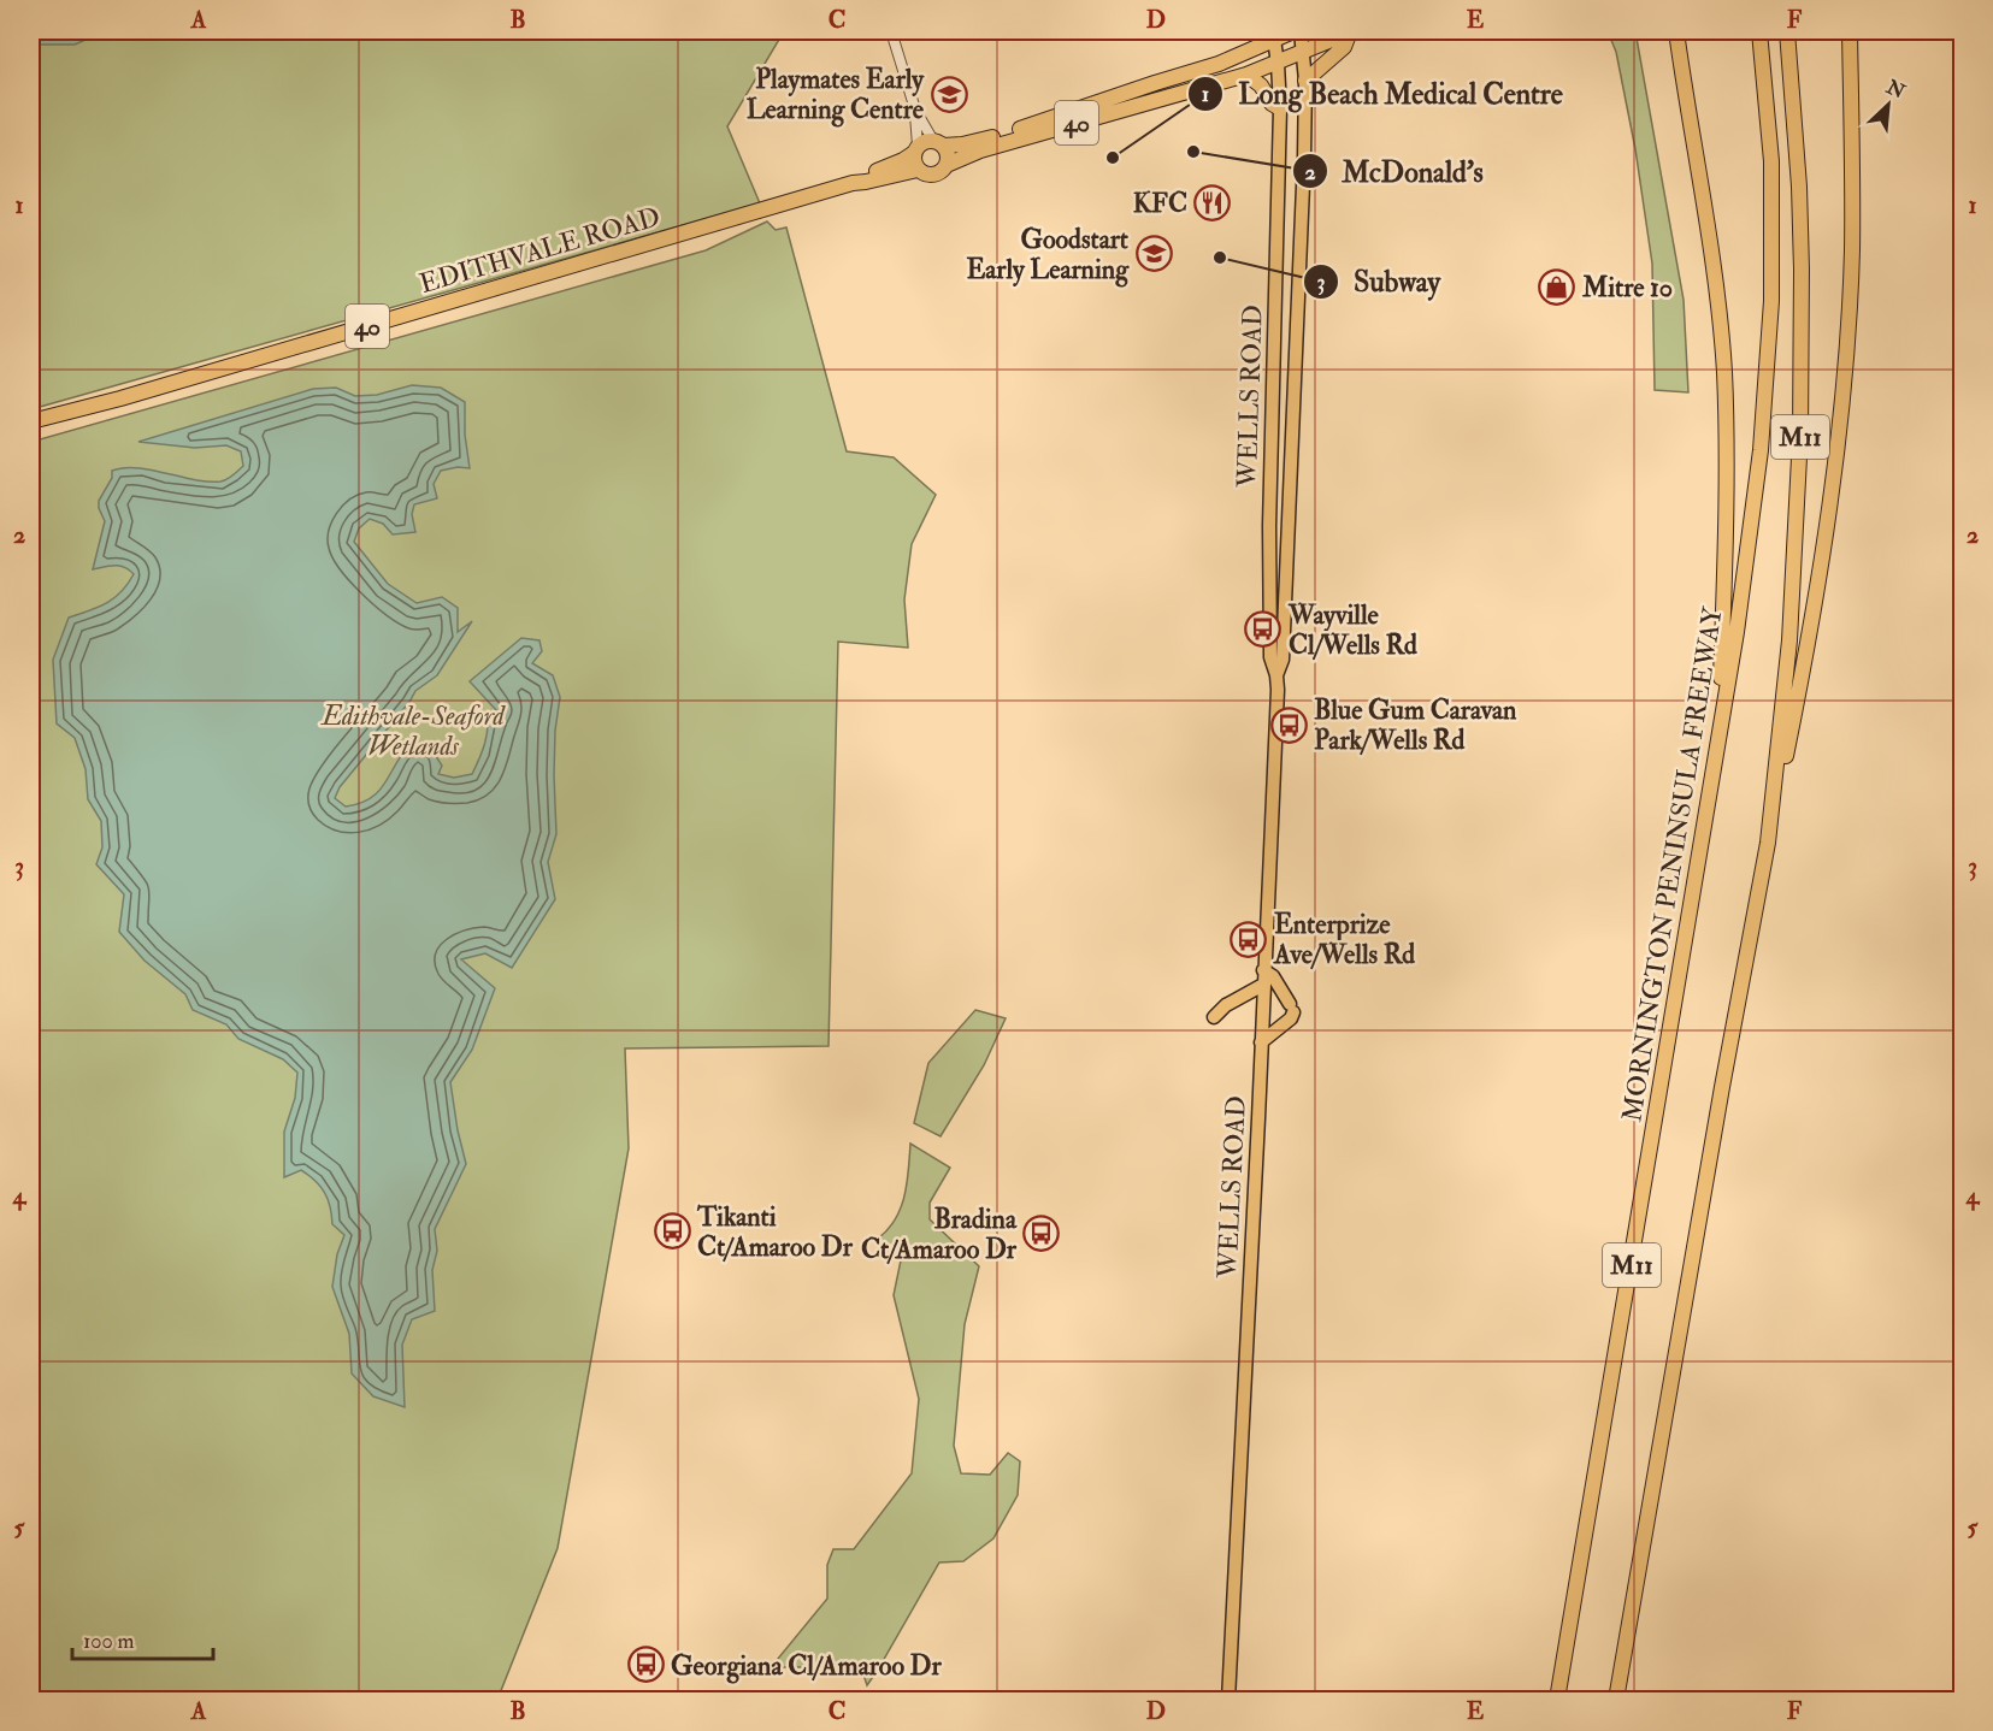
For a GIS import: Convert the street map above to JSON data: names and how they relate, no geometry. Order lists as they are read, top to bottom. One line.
{"streets":{"highway":["40","EDITHVALE ROAD","M11","MORNINGTON PENINSULA FREEWAY"],"main road":["WELLS ROAD"]},"crossings":[["40","EDITHVALE ROAD"],["40","WELLS ROAD"]],"parks":["Edithvale-Seaford Wetlands"],"places":{"school or university":["Playmates Early Learning Centre","Goodstart Early Learning"],"other":["McDonald's","Long Beach Medical Centre","Subway"],"restaurant":["KFC"],"shop":["Mitre 10"],"bus stop":["Wayville Cl/Wells Rd","Blue Gum Caravan Park/Wells Rd","Enterprize Ave/Wells Rd","Tikanti Ct/Amaroo Dr","Bradina Ct/Amaroo Dr","Georgiana Cl/Amaroo Dr"]},"scale_bar":"100 m","north":"top right","grid":{"columns":["A","B","C","D","E","F"],"rows":["1","2","3","4","5"]}}
